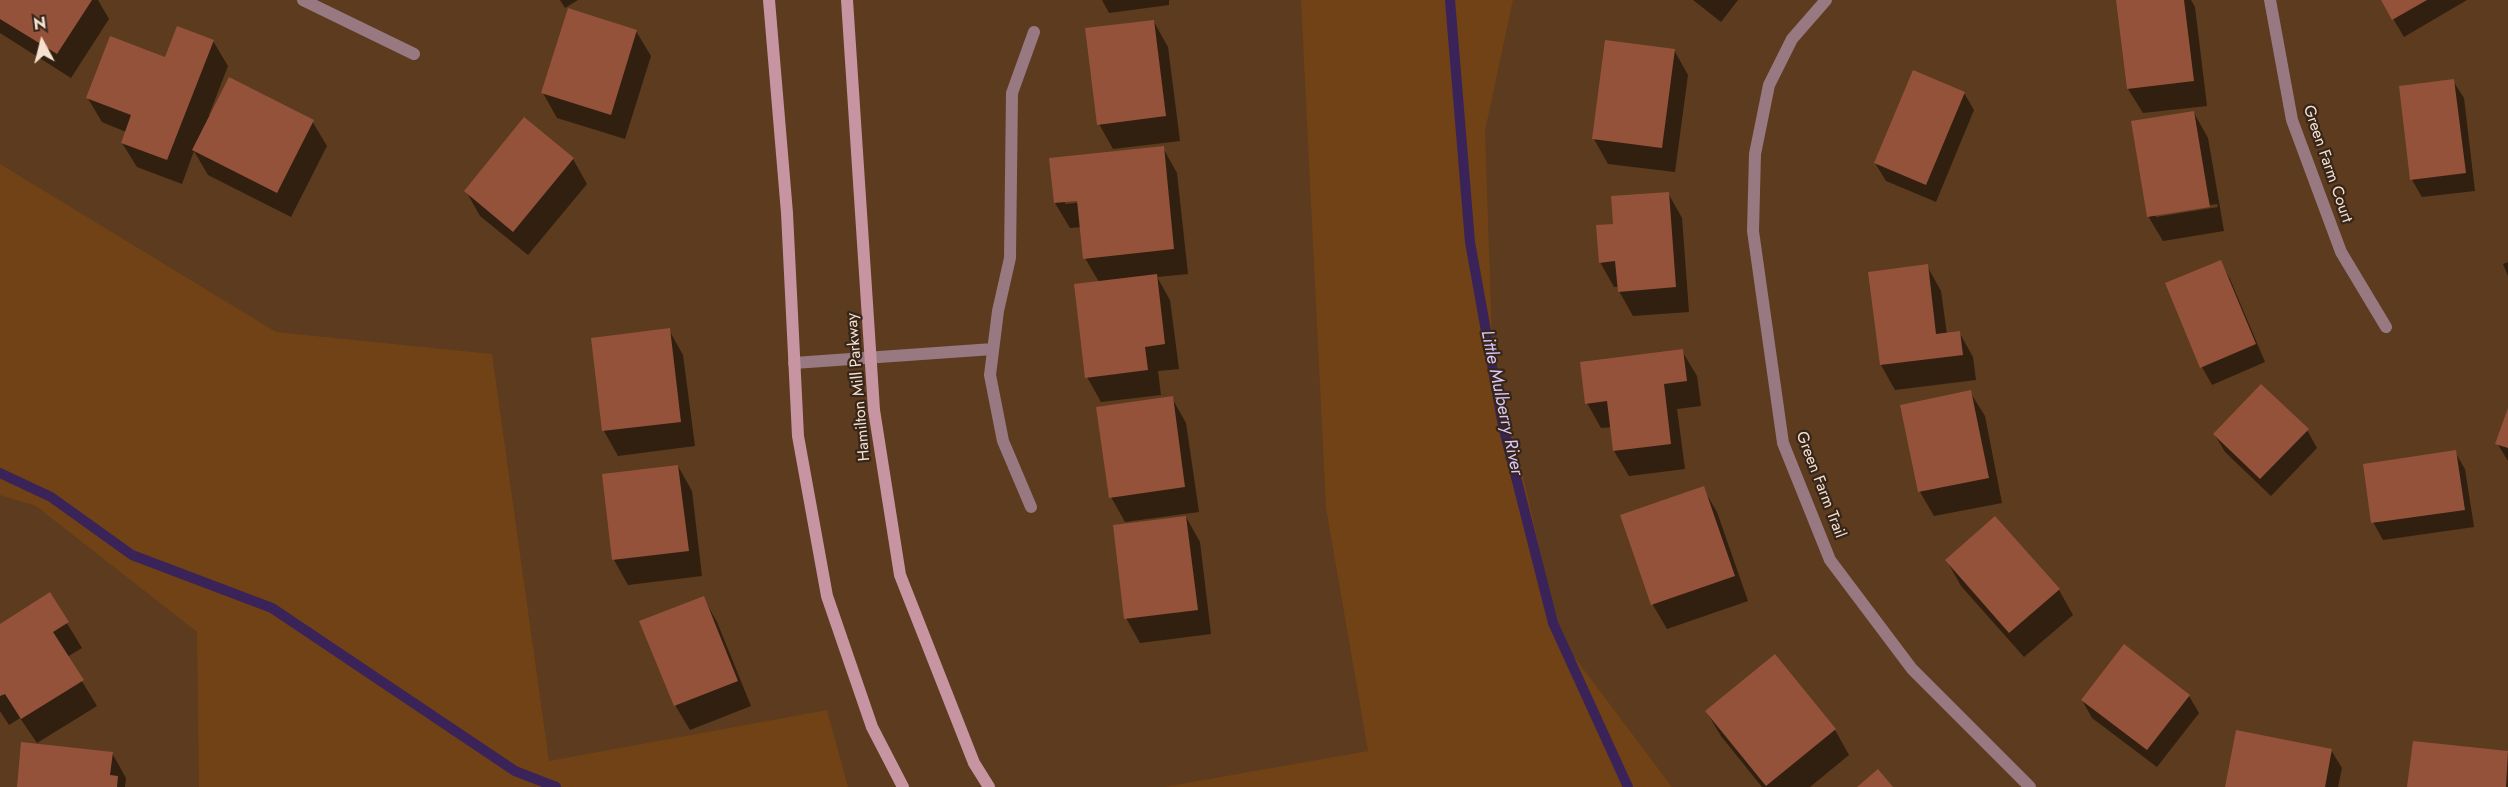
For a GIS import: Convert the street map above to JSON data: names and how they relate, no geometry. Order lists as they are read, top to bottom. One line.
{"streets":{"street":["Green Farm Court","Hamilton Mill Parkway","Green Farm Trail"]},"water":["Little Mulberry River"],"north":"top"}
